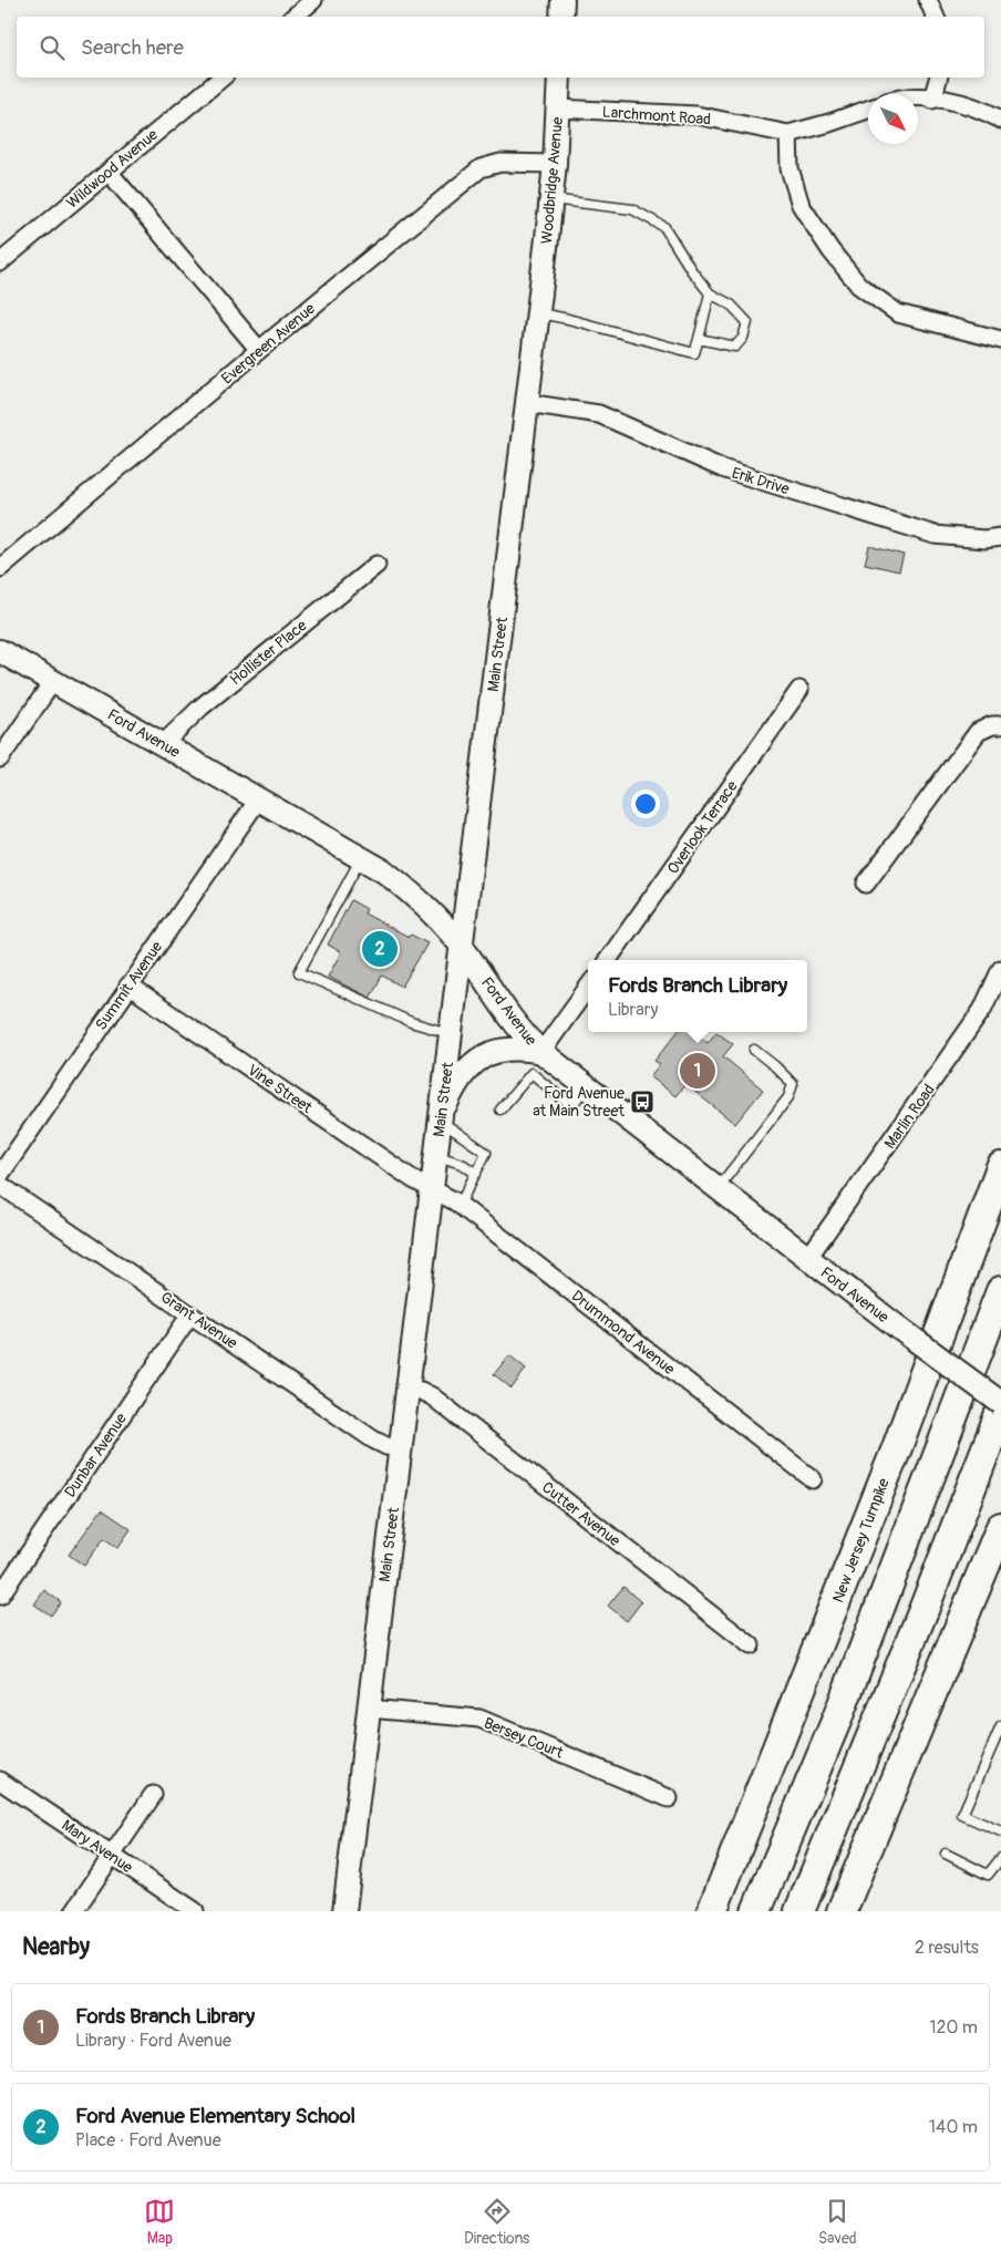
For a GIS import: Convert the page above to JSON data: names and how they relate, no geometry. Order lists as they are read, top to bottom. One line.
{"streets":{"highway":["New Jersey Turnpike"],"main road":["Woodbridge Avenue","Main Street","Ford Avenue"],"street":["Larchmont Road","Wildwood Avenue","Evergreen Avenue","Erik Drive","Hollister Place","Overlook Terrace","Summit Avenue","Vine Street","Marlin Road","Grant Avenue","Drummond Avenue","Dunbar Avenue","Cutter Avenue","Bersey Court","Mary Avenue"]},"crossings":[["Larchmont Road","Woodbridge Avenue"],["Woodbridge Avenue","Evergreen Avenue"],["Woodbridge Avenue","Main Street"],["Erik Drive","Main Street"],["Hollister Place","Ford Avenue"],["Main Street","Ford Avenue"],["Main Street","Vine Street"],["Main Street","Grant Avenue"],["Main Street","Drummond Avenue"],["Main Street","Cutter Avenue"],["Main Street","Bersey Court"],["Ford Avenue","Summit Avenue"],["Ford Avenue","Marlin Road"],["Summit Avenue","Vine Street"],["Vine Street","Drummond Avenue"],["Grant Avenue","Dunbar Avenue"]],"places":{"bus stop":["Ford Avenue at Main Street"]},"north":"bottom right","page":{"search":"Search here","pins":["2","1"],"popup":["Fords Branch Library","Library"],"heading":["Nearby","2 results"],"list":[{"mark":"1","name":"Fords Branch Library","note":"Library · Ford Avenue","value":"120 m"},{"mark":"2","name":"Ford Avenue Elementary School","note":"Place · Ford Avenue","value":"140 m"}],"nav":["Map","Directions","Saved"]}}
